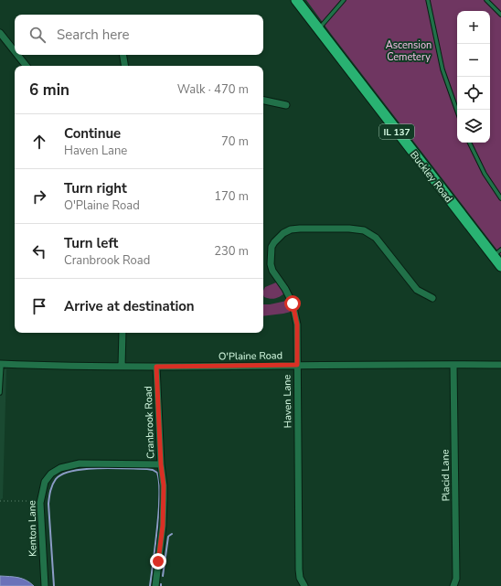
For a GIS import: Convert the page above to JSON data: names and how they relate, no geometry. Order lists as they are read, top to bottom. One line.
{"streets":{"main road":["IL 137","Buckley Road"],"street":["O'Plaine Road","Haven Lane","Cranbrook Road","Placid Lane","Kenton Lane"]},"crossings":[["O'Plaine Road","Haven Lane"],["O'Plaine Road","Cranbrook Road"],["O'Plaine Road","Placid Lane"],["Cranbrook Road","Kenton Lane"]],"parks":["Ascension Cemetery"],"page":{"map_buttons":["+","−"],"search":"Search here","heading":["6 min","Walk · 470 m"],"list":[["Continue","Haven Lane","70 m"],["Turn right","O'Plaine Road","170 m"],["Turn left","Cranbrook Road","230 m"],"Arrive at destination"]}}
